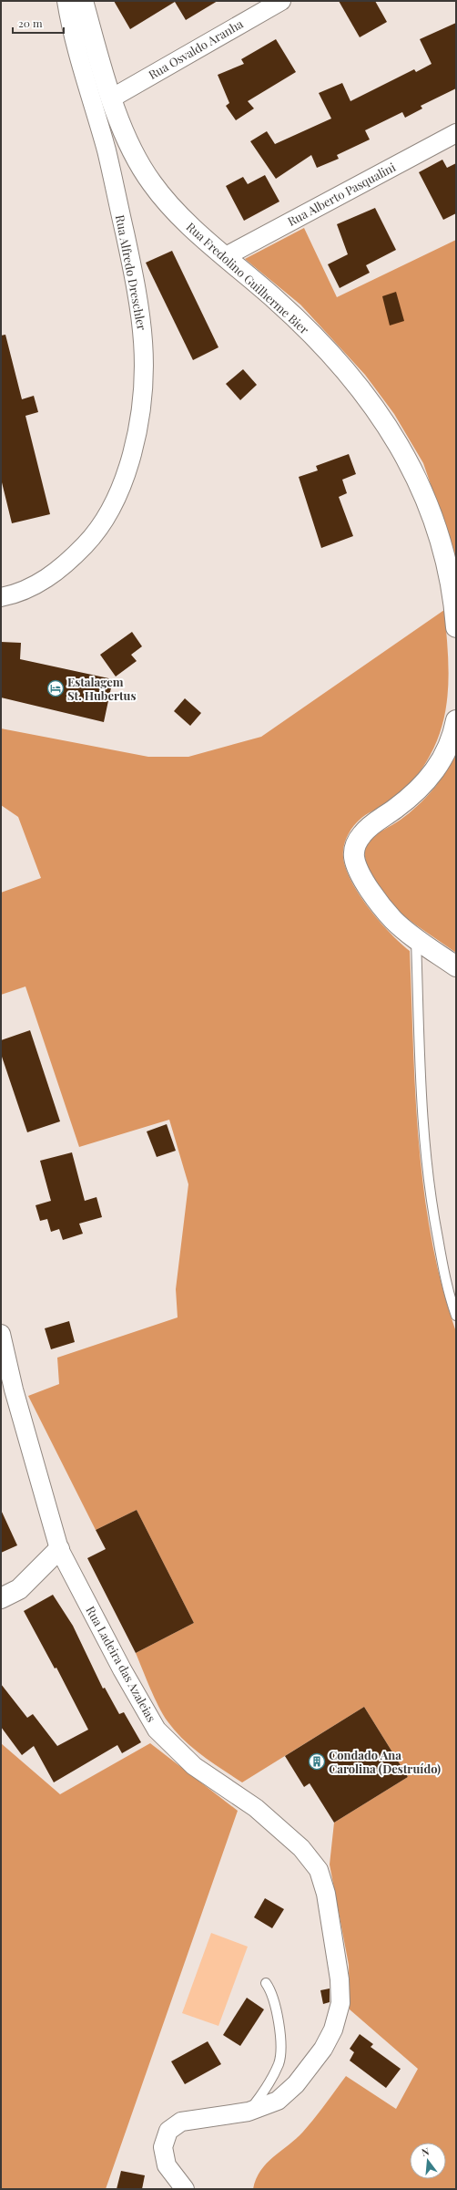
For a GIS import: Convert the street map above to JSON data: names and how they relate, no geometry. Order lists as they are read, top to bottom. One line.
{"streets":{"street":["Rua Osvaldo Aranha","Rua Alberto Pasqualini","Rua Alfredo Dreschler","Rua Fredolino Guilherme Bier","Rua Ladeira das Azaleias"]},"crossings":[["Rua Osvaldo Aranha","Rua Fredolino Guilherme Bier"],["Rua Alberto Pasqualini","Rua Fredolino Guilherme Bier"]],"places":{"hotel":["Estalagem St. Hubertus"],"building":["Condado Ana Carolina (Destruído)"]},"scale_bar":"20 m","north":"top"}
